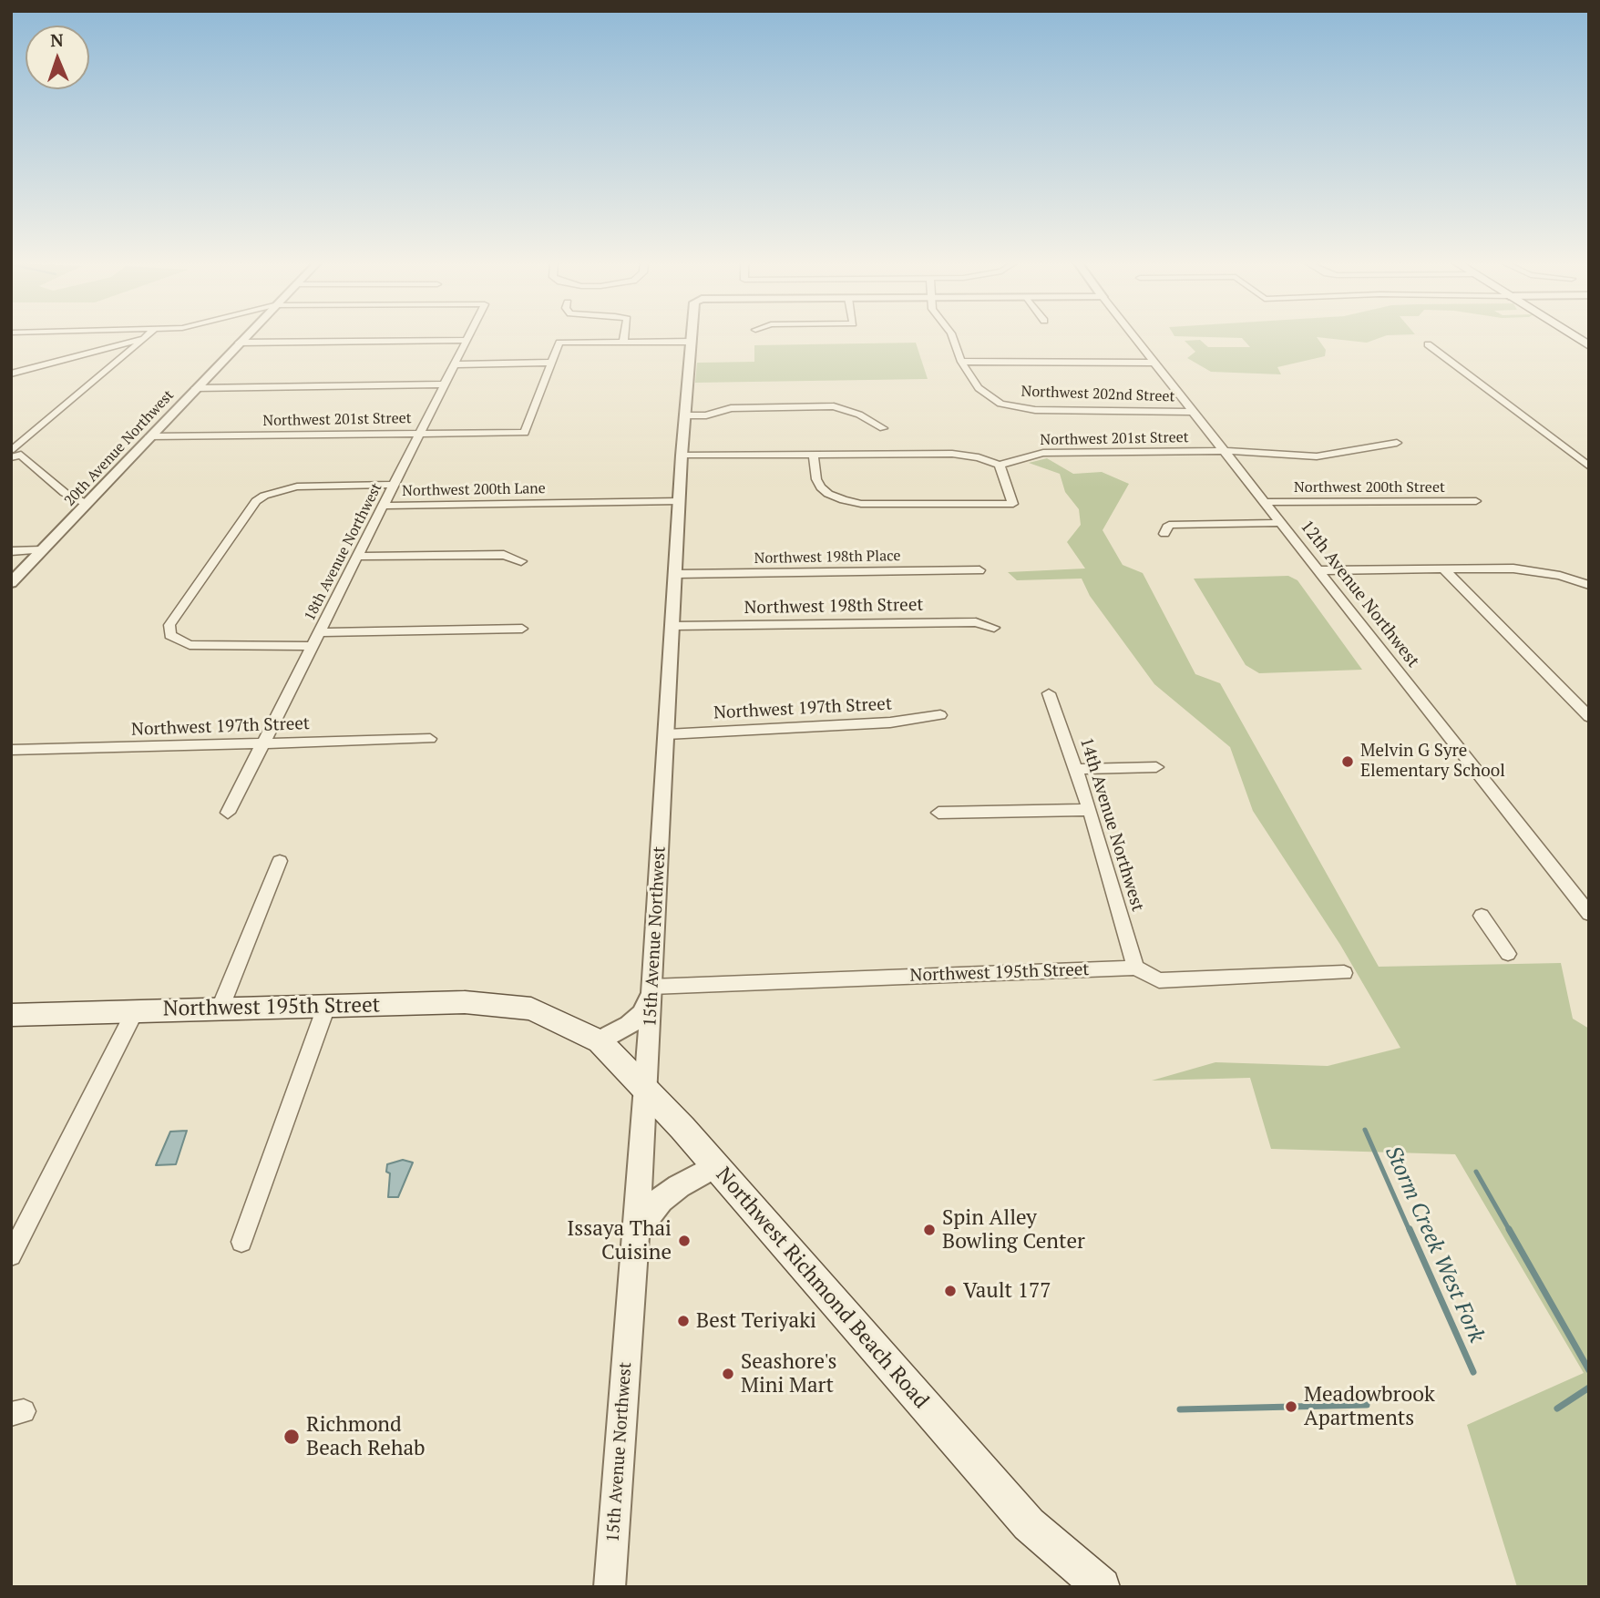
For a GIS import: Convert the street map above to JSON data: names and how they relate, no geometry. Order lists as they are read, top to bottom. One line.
{"streets":{"main road":["Northwest 195th Street","Northwest Richmond Beach Road"],"street":["Northwest 202nd Street","Northwest 201st Street","20th Avenue Northwest","Northwest 200th Street","Northwest 200th Lane","18th Avenue Northwest","Northwest 198th Place","12th Avenue Northwest","Northwest 198th Street","Northwest 197th Street","14th Avenue Northwest","15th Avenue Northwest"]},"crossings":[["Northwest 202nd Street","12th Avenue Northwest"],["Northwest 201st Street","20th Avenue Northwest"],["Northwest 201st Street","18th Avenue Northwest"],["Northwest 201st Street","12th Avenue Northwest"],["Northwest 200th Street","12th Avenue Northwest"],["Northwest 200th Lane","18th Avenue Northwest"],["Northwest 200th Lane","15th Avenue Northwest"],["18th Avenue Northwest","Northwest 197th Street"],["Northwest 198th Place","15th Avenue Northwest"],["Northwest 198th Street","15th Avenue Northwest"],["Northwest 197th Street","15th Avenue Northwest"],["14th Avenue Northwest","Northwest 195th Street"],["15th Avenue Northwest","Northwest 195th Street"],["15th Avenue Northwest","Northwest Richmond Beach Road"],["Northwest 195th Street","Northwest Richmond Beach Road"]],"water":["Storm Creek West Fork"],"places":["Melvin G Syre Elementary School","Spin Alley Bowling Center","Issaya Thai Cuisine","Vault 177","Best Teriyaki","Seashore's Mini Mart","Meadowbrook Apartments","Richmond Beach Rehab"],"north":"top"}
